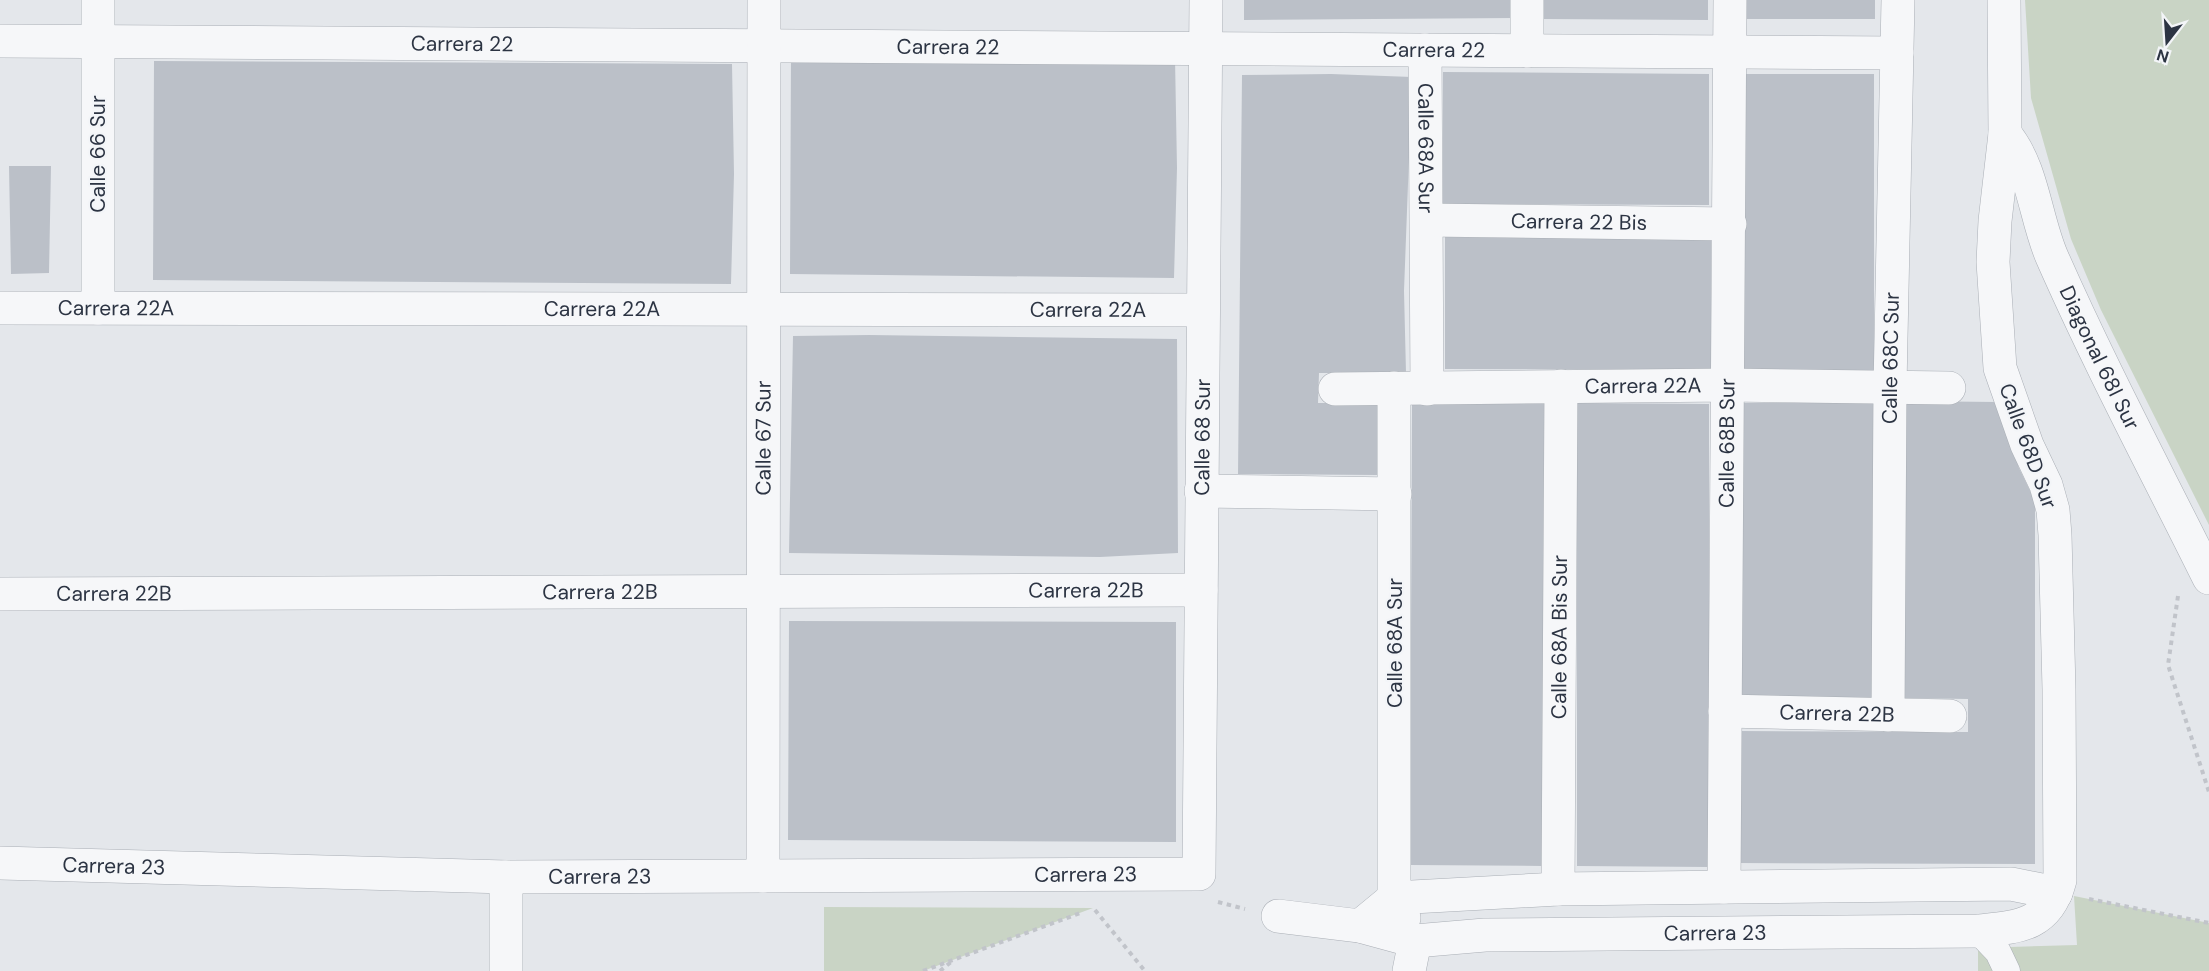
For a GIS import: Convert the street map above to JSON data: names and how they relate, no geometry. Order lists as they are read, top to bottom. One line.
{"streets":{"street":["Carrera 22","Calle 68A Sur","Calle 66 Sur","Carrera 22 Bis","Carrera 22A","Calle 68C Sur","Diagonal 68I Sur","Calle 68 Sur","Calle 67 Sur","Calle 68B Sur","Calle 68D Sur","Carrera 22B","Calle 68A Bis Sur","Carrera 23"]},"crossings":[["Carrera 22","Calle 68A Sur"],["Carrera 22","Calle 66 Sur"],["Carrera 22","Calle 68C Sur"],["Carrera 22","Calle 68 Sur"],["Carrera 22","Calle 67 Sur"],["Carrera 22","Calle 68B Sur"],["Calle 68A Sur","Carrera 22 Bis"],["Calle 68A Sur","Carrera 22A"],["Calle 66 Sur","Carrera 22A"],["Carrera 22 Bis","Calle 68B Sur"],["Carrera 22A","Calle 68C Sur"],["Carrera 22A","Calle 68 Sur"],["Carrera 22A","Calle 67 Sur"],["Carrera 22A","Calle 68B Sur"],["Carrera 22A","Calle 68A Bis Sur"],["Calle 68C Sur","Carrera 22B"],["Diagonal 68I Sur","Calle 68D Sur"],["Calle 68 Sur","Carrera 22B"],["Calle 68 Sur","Carrera 23"],["Calle 67 Sur","Carrera 22B"],["Calle 67 Sur","Carrera 23"],["Calle 68B Sur","Carrera 22B"],["Calle 68D Sur","Carrera 23"]],"north":"bottom"}
